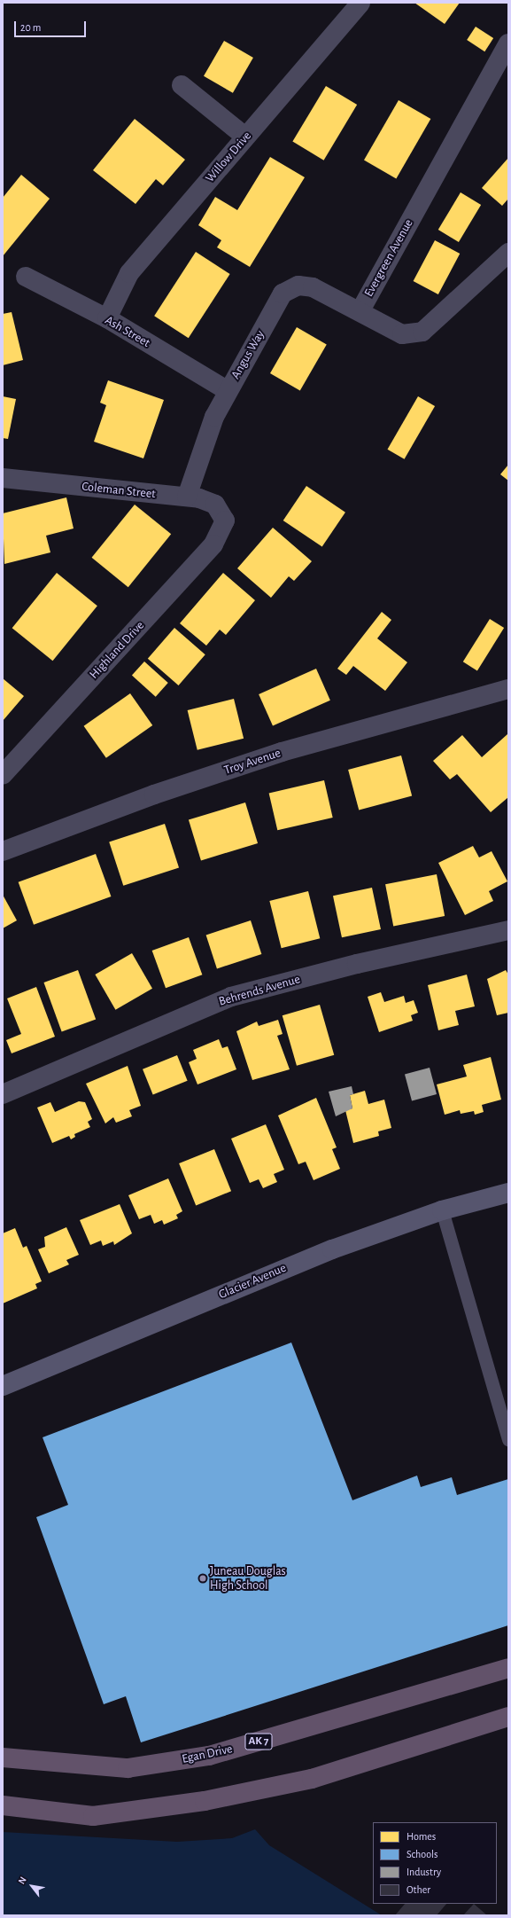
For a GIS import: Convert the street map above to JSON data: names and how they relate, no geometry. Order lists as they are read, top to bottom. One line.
{"streets":{"highway":["AK 7","Egan Drive"],"main road":["Glacier Avenue"],"street":["Willow Drive","Evergreen Avenue","Ash Street","Angus Way","Coleman Street","Highland Drive","Troy Avenue","Behrends Avenue"]},"crossings":[["Willow Drive","Ash Street"],["Evergreen Avenue","Angus Way"],["Ash Street","Angus Way"],["Angus Way","Coleman Street"],["Coleman Street","Highland Drive"]],"places":["Juneau Douglas High School"],"legend":["Homes","Schools","Industry","Other"],"scale_bar":"20 m","north":"top left"}
